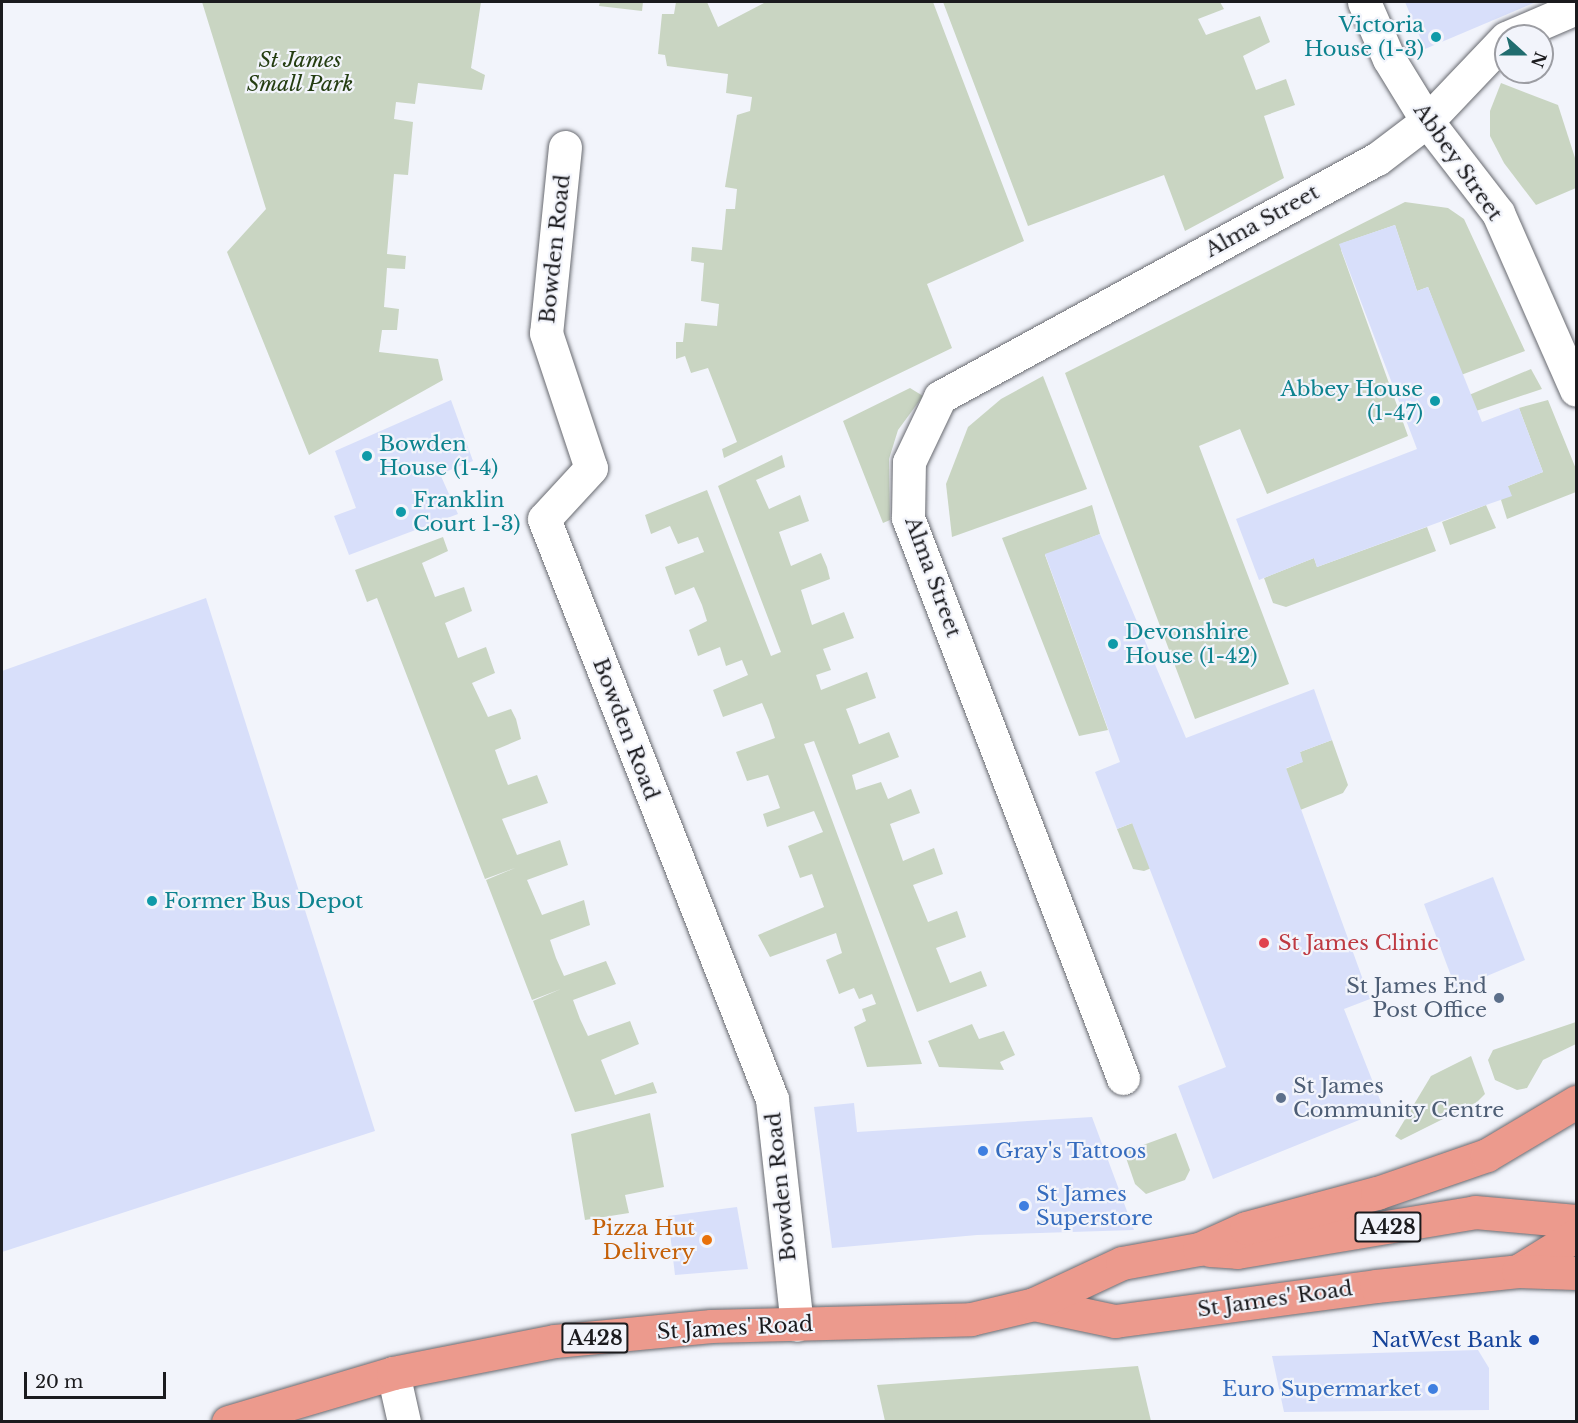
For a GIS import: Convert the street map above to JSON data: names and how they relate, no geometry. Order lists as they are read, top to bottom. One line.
{"streets":{"main road":["A428","St James' Road"],"street":["Abbey Street","Alma Street","Bowden Road"]},"crossings":[["Abbey Street","Alma Street"],["Bowden Road","St James' Road"]],"parks":["St James Small Park"],"places":["Victoria House (1-3)","Abbey House (1-47)","Bowden House (1-4)","Franklin Court 1-3)","Devonshire House (1-42)","Former Bus Depot","St James Clinic","St James End Post Office","St James Community Centre","Gray's Tattoos","St James Superstore","Pizza Hut Delivery","NatWest Bank","Euro Supermarket"],"scale_bar":"20 m","north":"right"}
